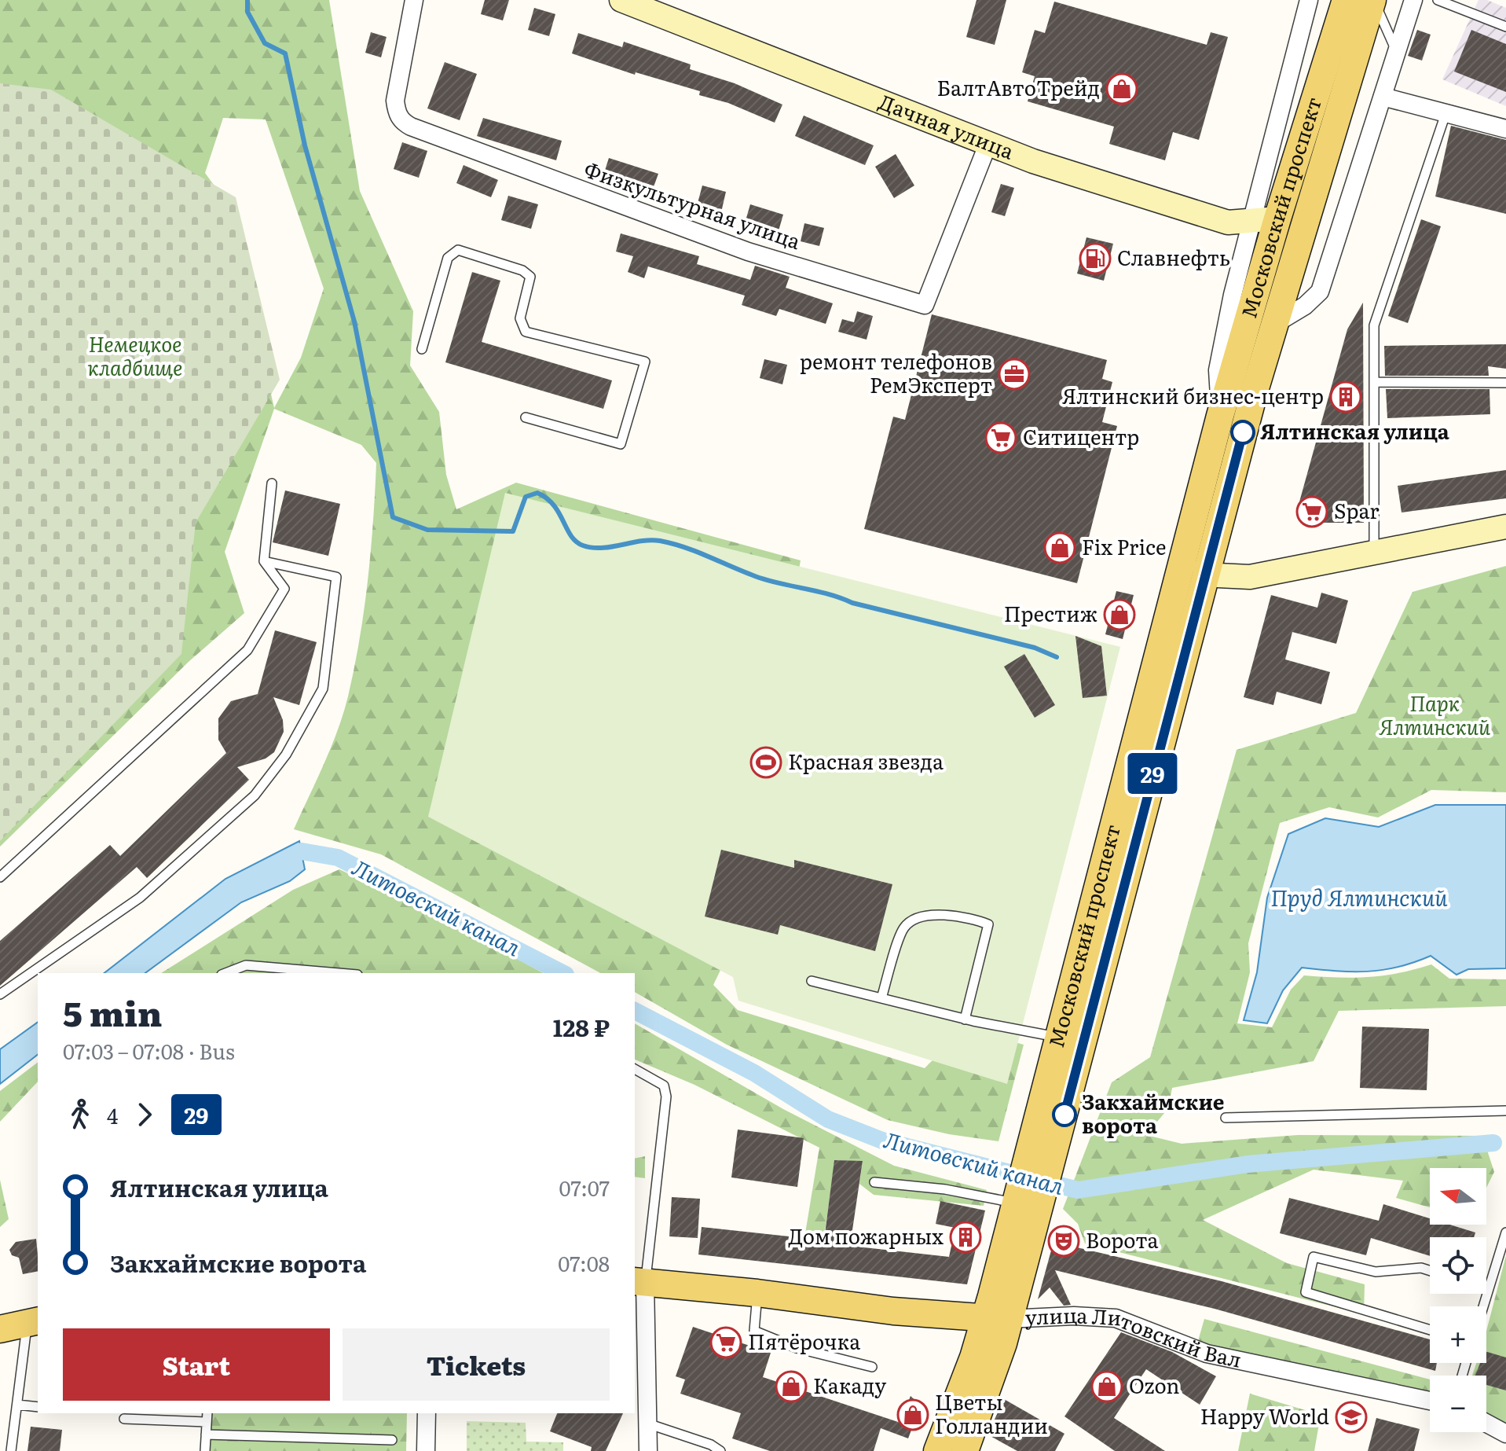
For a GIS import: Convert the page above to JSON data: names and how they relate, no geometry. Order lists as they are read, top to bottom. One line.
{"streets":{"main road":["Московский проспект","улица Литовский Вал"],"street":["Дачная улица","Физкультурная улица"]},"crossings":[["Дачная улица","Физкультурная улица"],["Дачная улица","Московский проспект"],["Московский проспект","улица Литовский Вал"]],"water":["Пруд Ялтинский","Литовский канал"],"parks":["Немецкое кладбище","Парк Ялтинский"],"places":{"shop":["БалтАвтоТрейд","Fix Price","Престиж","Какаду","Ozon","Цветы Голландии"],"fuel station":["Славнефть"],"office":["ремонт телефонов РемЭксперт"],"building":["Ялтинский бизнес-центр","Дом пожарных"],"other":["Ялтинская улица","Закхаймские ворота"],"supermarket":["Ситицентр","Spar","Пятёрочка"],"sports":["Красная звезда"],"theatre":["Ворота"],"school or university":["Happy World"]},"lines":["bus line 29"],"north":"left","page":{"on_map":"29","heading":["5 min","07:03 – 07:08 · Bus","128 ₽"],"legs":["4","29"],"list":[{"name":"Ялтинская улица","value":"07:07"},{"name":"Закхаймские ворота","value":"07:08"}],"map_buttons":["+","−"],"buttons":["Start","Tickets"]}}
